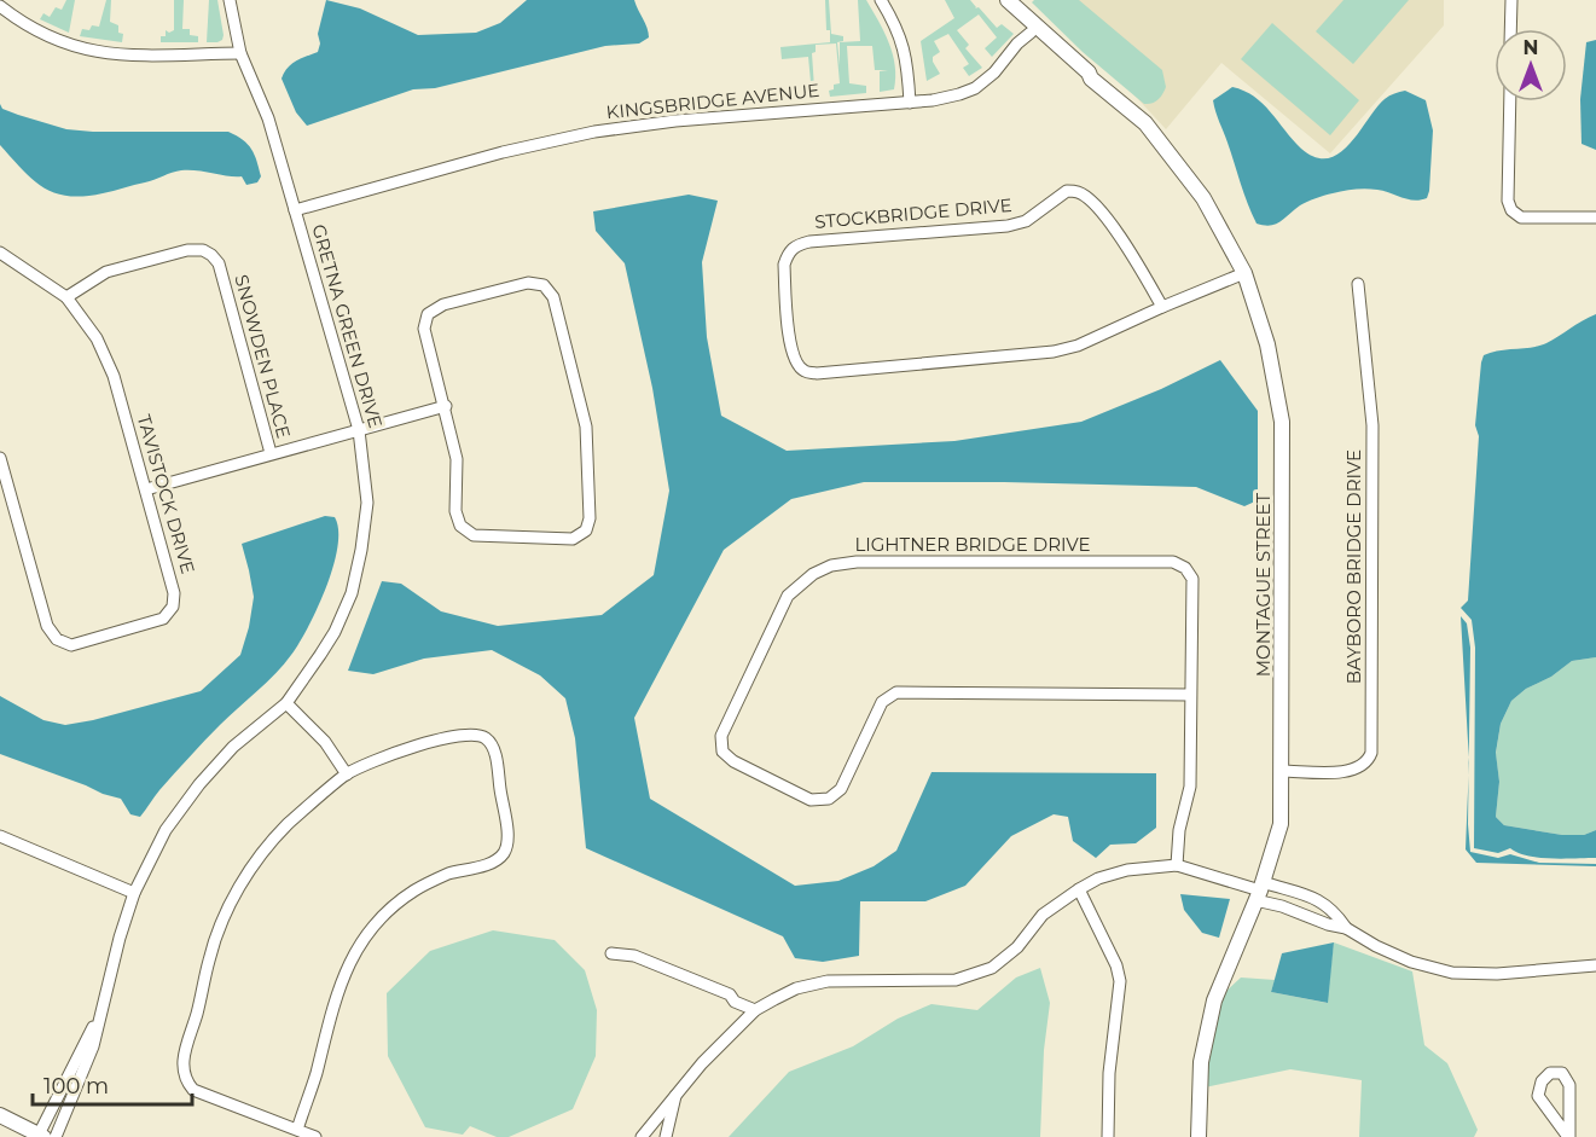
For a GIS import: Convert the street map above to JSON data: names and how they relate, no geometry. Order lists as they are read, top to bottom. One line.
{"streets":{"street":["KINGSBRIDGE AVENUE","STOCKBRIDGE DRIVE","GRETNA GREEN DRIVE","SNOWDEN PLACE","TAVISTOCK DRIVE","LIGHTNER BRIDGE DRIVE","BAYBORO BRIDGE DRIVE","MONTAGUE STREET"]},"crossings":[["KINGSBRIDGE AVENUE","GRETNA GREEN DRIVE"],["KINGSBRIDGE AVENUE","MONTAGUE STREET"],["STOCKBRIDGE DRIVE","MONTAGUE STREET"],["SNOWDEN PLACE","TAVISTOCK DRIVE"],["BAYBORO BRIDGE DRIVE","MONTAGUE STREET"]],"scale_bar":"100 m","north":"top"}
